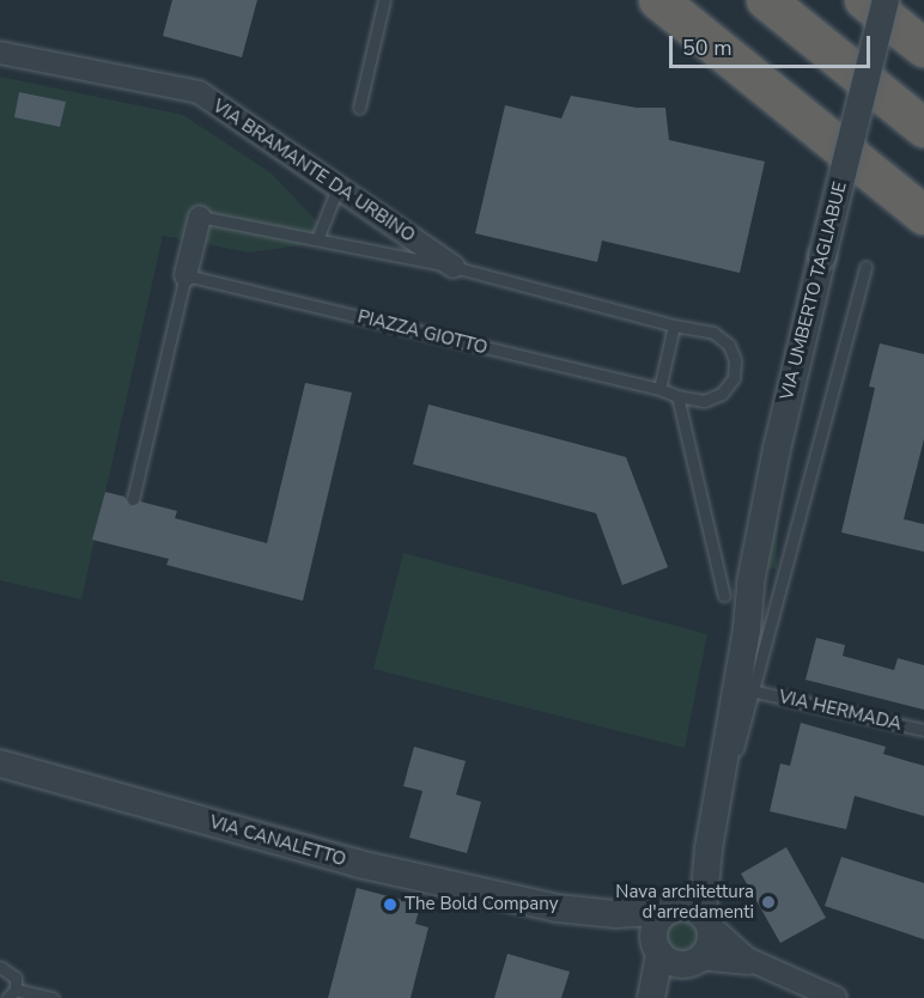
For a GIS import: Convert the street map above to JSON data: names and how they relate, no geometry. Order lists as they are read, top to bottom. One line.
{"streets":{"street":["VIA BRAMANTE DA URBINO","VIA UMBERTO TAGLIABUE","VIA CANALETTO"],"lane":["PIAZZA GIOTTO","VIA HERMADA"]},"crossings":[["VIA BRAMANTE DA URBINO","PIAZZA GIOTTO"],["VIA UMBERTO TAGLIABUE","VIA HERMADA"],["VIA UMBERTO TAGLIABUE","VIA CANALETTO"]],"places":["Nava architettura d'arredamenti","The Bold Company"],"scale_bar":"50 m"}
